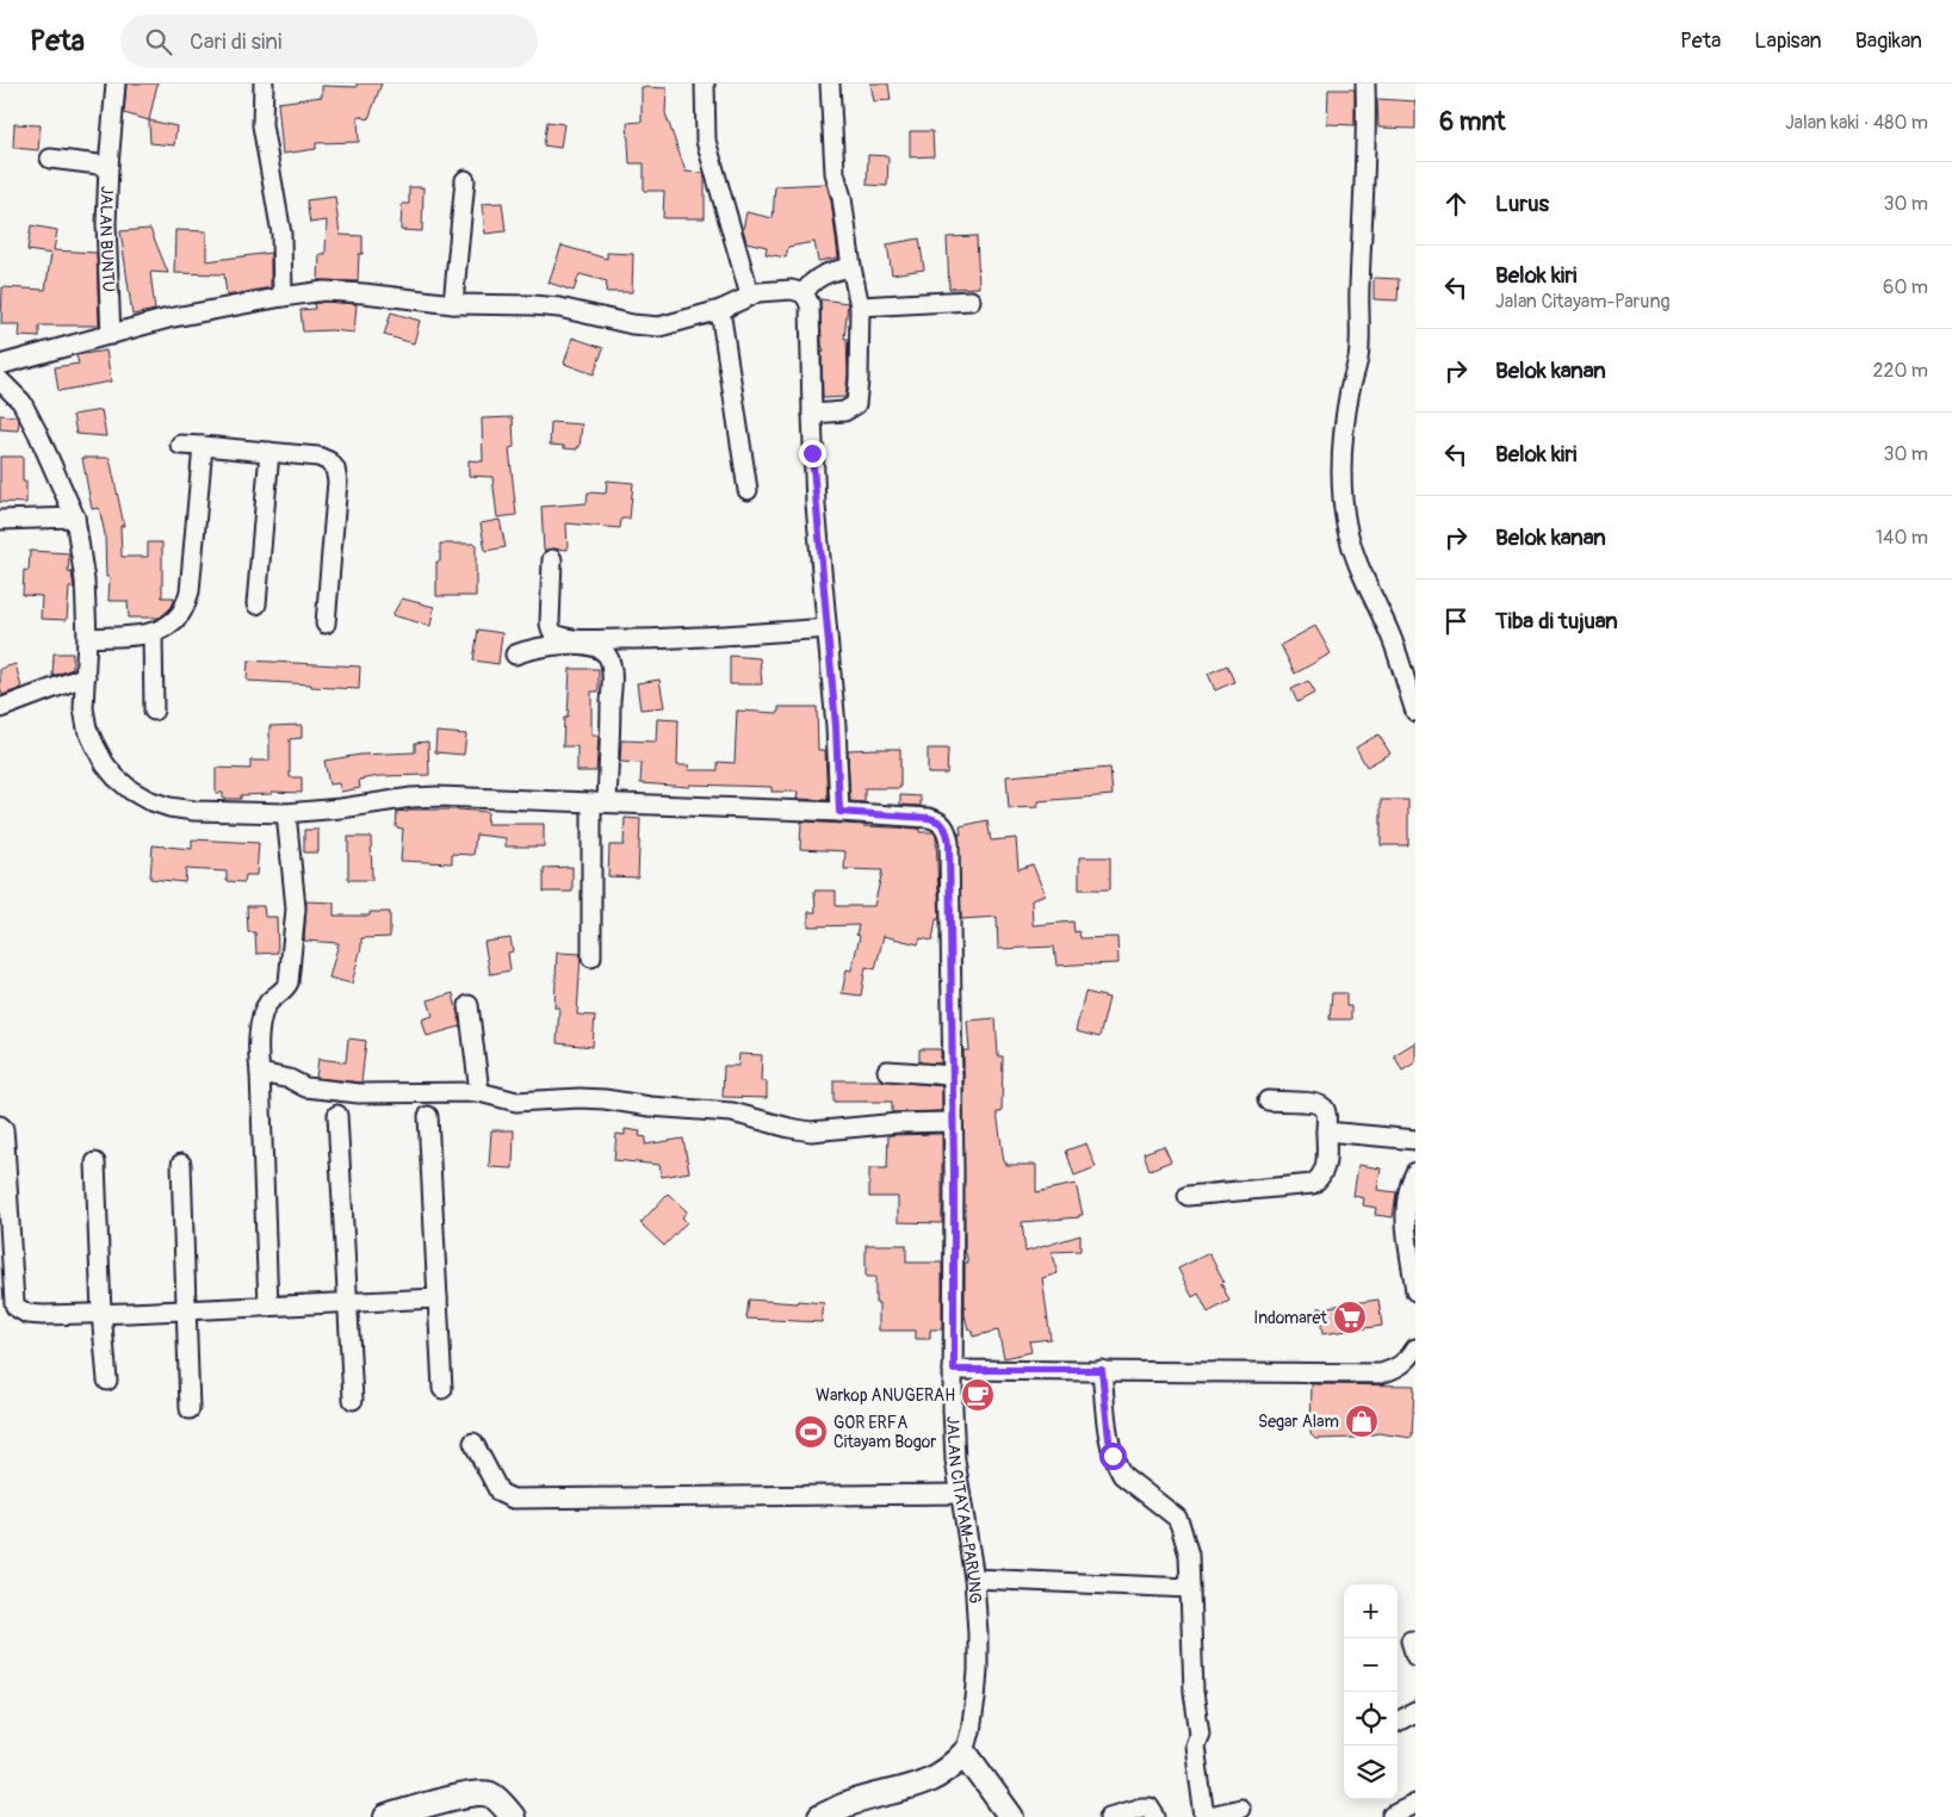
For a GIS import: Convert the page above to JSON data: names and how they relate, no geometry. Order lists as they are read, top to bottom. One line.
{"streets":{"street":["JALAN BUNTU","JALAN CITAYAM-PARUNG"]},"places":{"supermarket":["Indomaret"],"cafe":["Warkop ANUGERAH"],"shop":["Segar Alam"],"sports":["GOR ERFA Citayam Bogor"]},"page":{"header":"Peta","search":"Cari di sini","nav":["Peta","Lapisan","Bagikan"],"heading":["6 mnt","Jalan kaki · 480 m"],"list":[["Lurus","30 m"],["Belok kiri","Jalan Citayam-Parung","60 m"],["Belok kanan","220 m"],["Belok kiri","30 m"],["Belok kanan","140 m"],"Tiba di tujuan"],"map_buttons":["+","−"]}}
